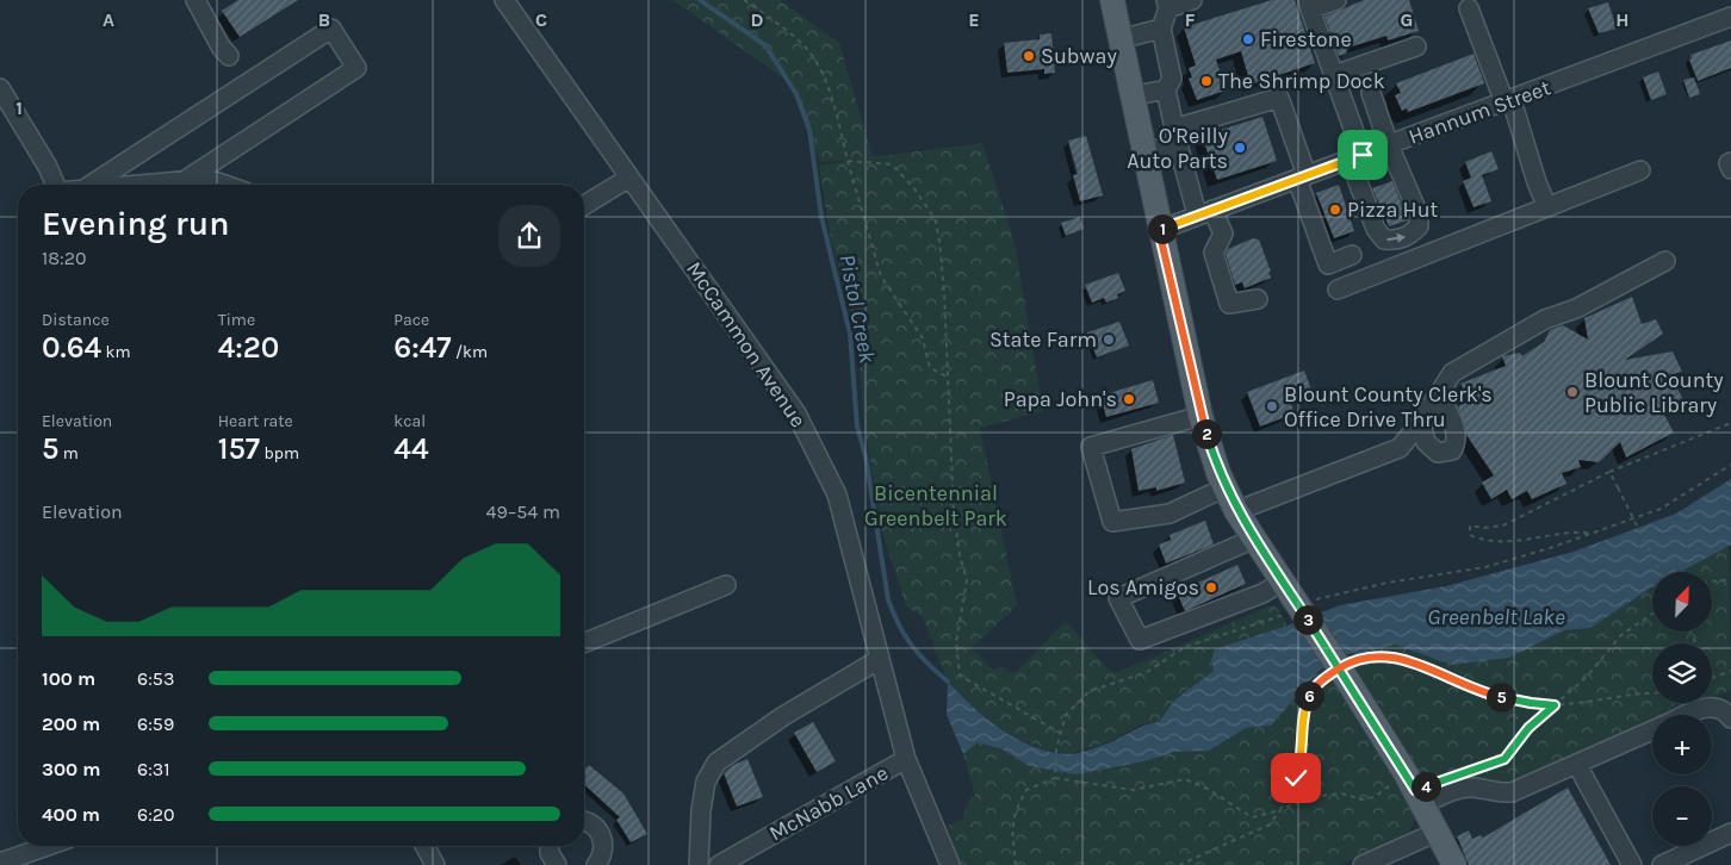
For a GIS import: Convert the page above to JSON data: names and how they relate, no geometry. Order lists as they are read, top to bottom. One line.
{"streets":{"street":["Hannum Street","McCammon Avenue","McNabb Lane"]},"crossings":[["McCammon Avenue","McNabb Lane"]],"water":["Pistol Creek","Greenbelt Lake"],"parks":["Bicentennial Greenbelt Park"],"places":["Firestone","Subway","The Shrimp Dock","O'Reilly Auto Parts","Pizza Hut","State Farm","Blount County Public Library","Papa John's","Blount County Clerk's Office Drive Thru","Los Amigos"],"north":"top right","page":{"heading":["Evening run","18:20"],"pins":["1","2","3","6","5","4"],"stats":[["Distance","0.64 km"],["Time","4:20"],["Pace","6:47 /km"],["Elevation","5 m"],["Heart rate","157 bpm"],["kcal","44"]],"chart":["Elevation","49–54 m"],"map_buttons":["+","−"],"list":[{"name":"100 m","note":"6:53"},{"name":"200 m","note":"6:59"},{"name":"300 m","note":"6:31"},{"name":"400 m","note":"6:20"}]},"grid":{"columns":["A","B","C","D","E","F","G","H"],"rows":["1"]}}
